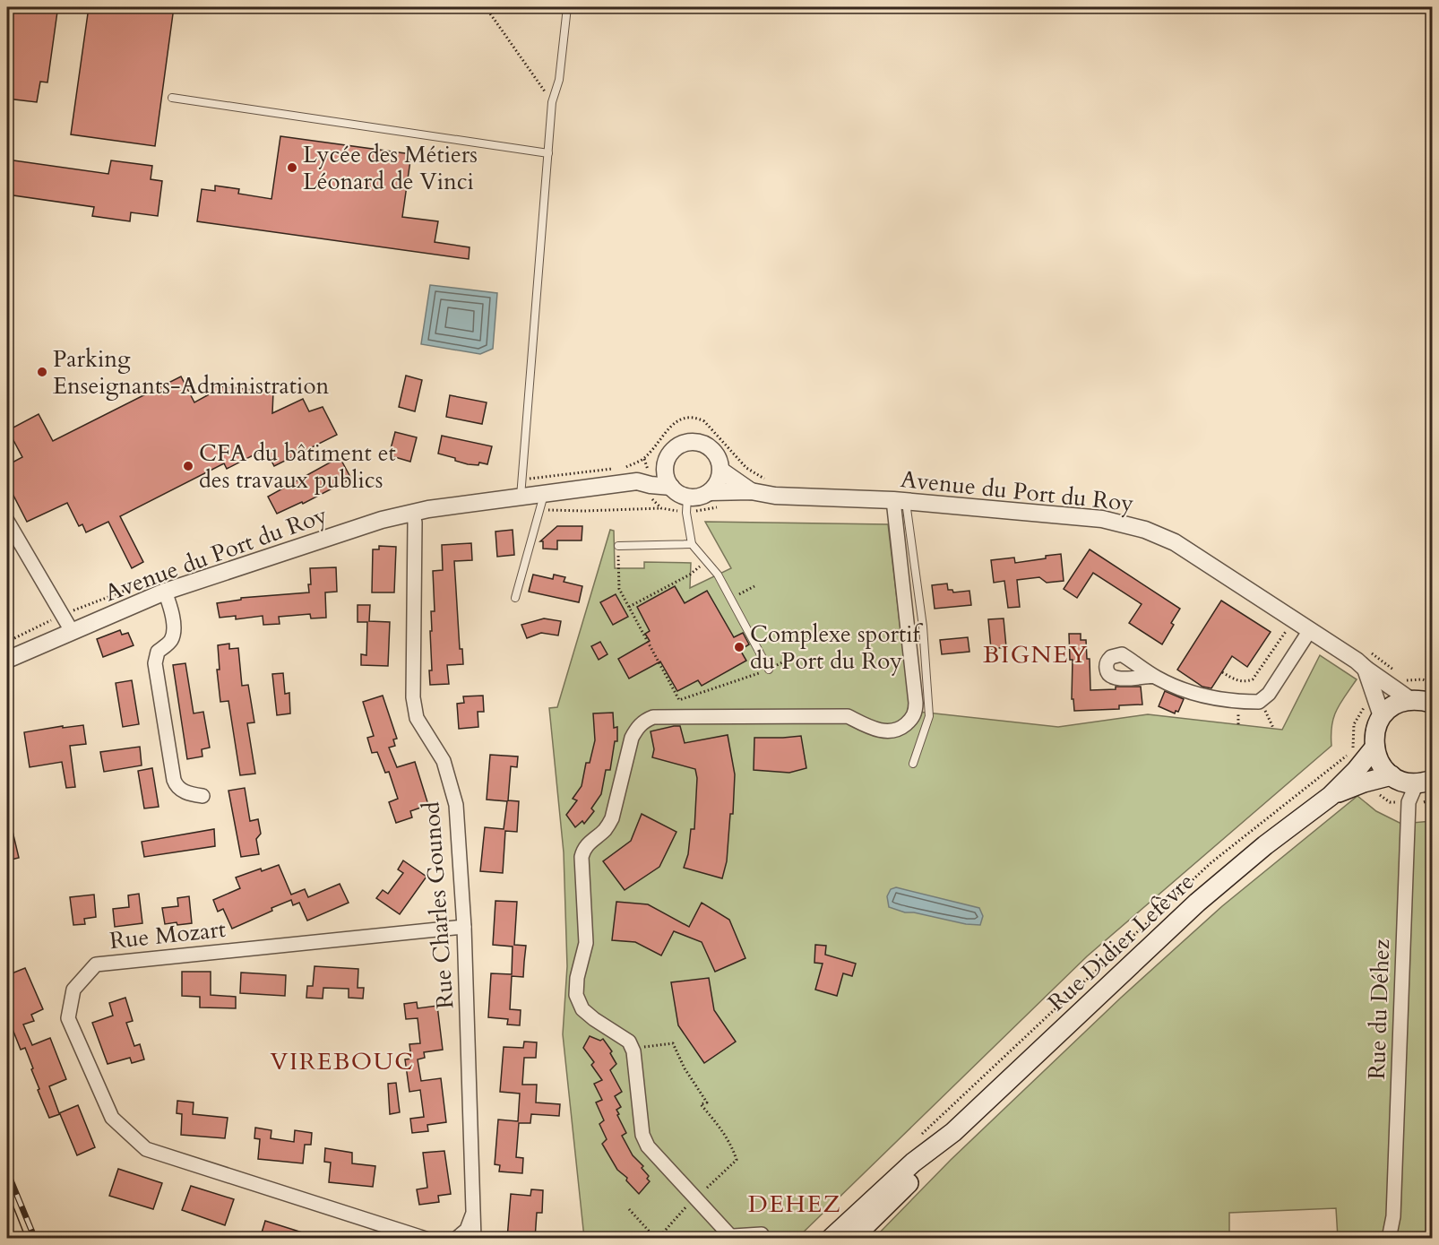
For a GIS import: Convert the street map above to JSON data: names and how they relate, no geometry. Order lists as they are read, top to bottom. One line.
{"streets":{"main road":["Rue Didier Lefèvre"],"street":["Avenue du Port du Roy","Rue Charles Gounod","Rue Mozart","Rue du Déhez"]},"crossings":[["Avenue du Port du Roy","Rue Charles Gounod"],["Rue Charles Gounod","Rue Mozart"]],"districts":["BIGNEY","VIREBOUC","DEHEZ"],"places":["Lycée des Métiers Léonard de Vinci","Parking Enseignants-Administration","CFA du bâtiment et des travaux publics","Complexe sportif du Port du Roy"]}
